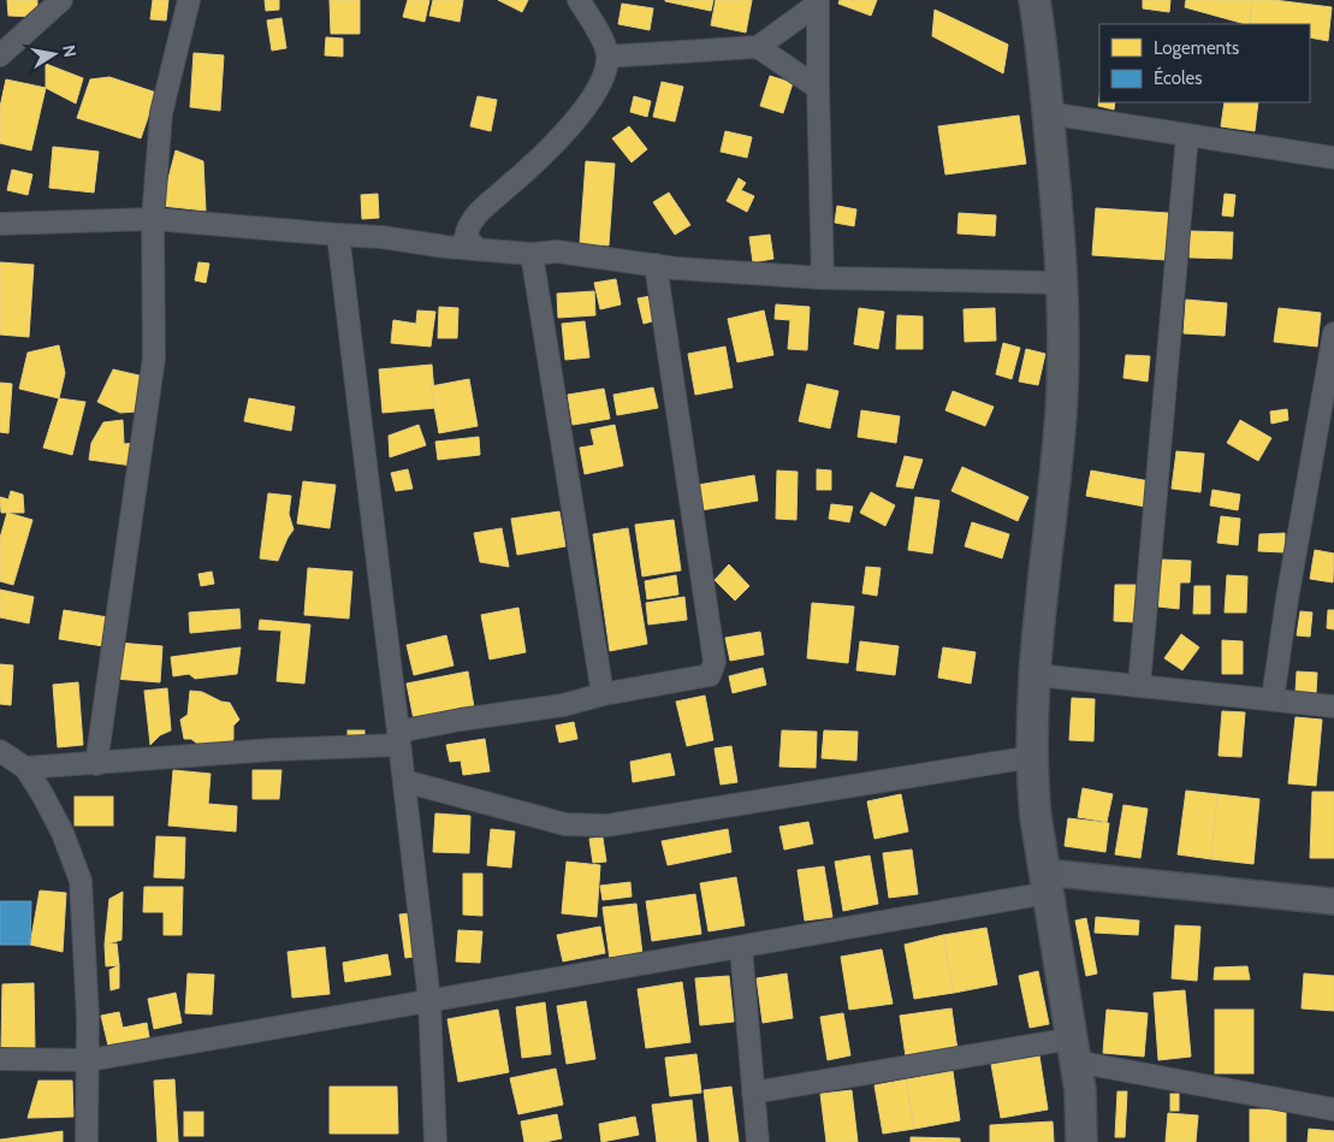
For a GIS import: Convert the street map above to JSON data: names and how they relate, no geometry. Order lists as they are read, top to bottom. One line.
{"legend":["Logements","Écoles"],"north":"right"}
